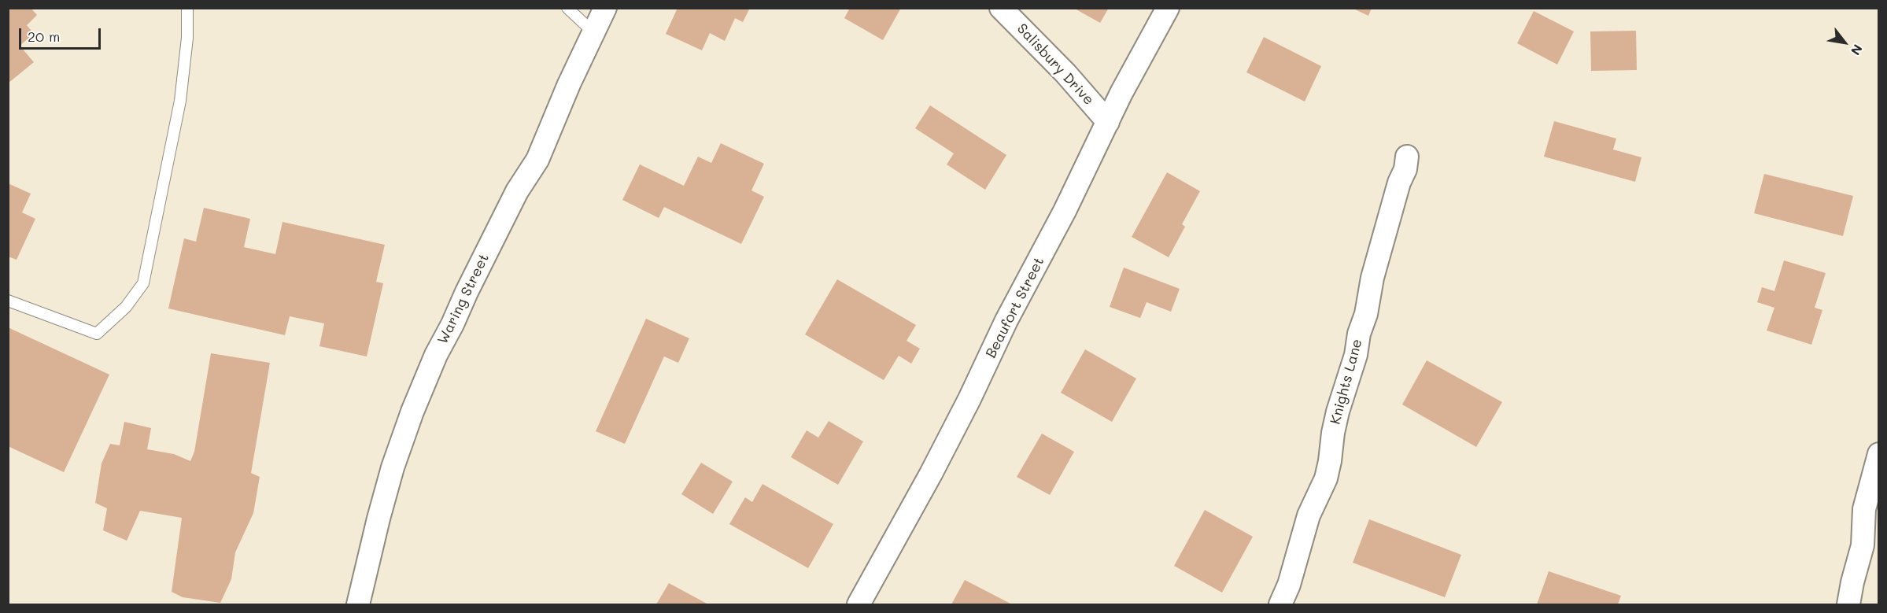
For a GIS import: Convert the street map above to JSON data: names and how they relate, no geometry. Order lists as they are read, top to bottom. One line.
{"streets":{"street":["Salisbury Drive","Waring Street","Beaufort Street","Knights Lane"]},"crossings":[["Salisbury Drive","Beaufort Street"]],"scale_bar":"20 m","north":"bottom right"}
